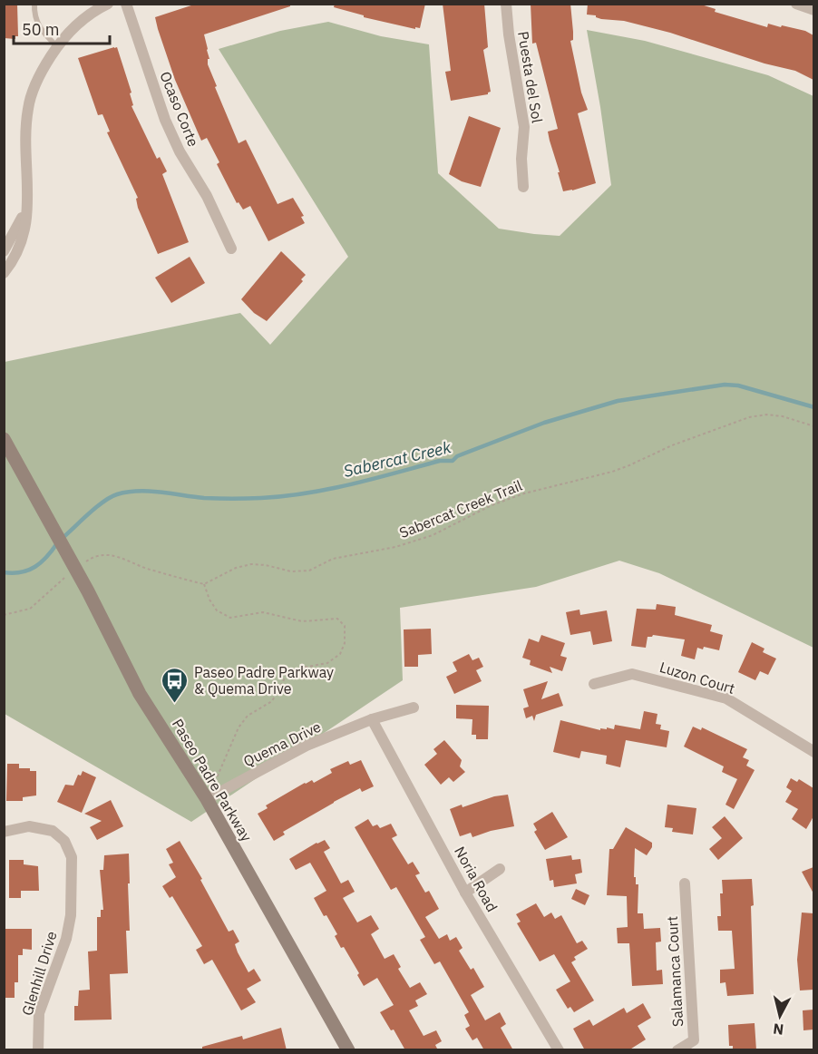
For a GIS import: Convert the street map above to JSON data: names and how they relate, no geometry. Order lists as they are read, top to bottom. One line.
{"streets":{"main road":["Paseo Padre Parkway"],"street":["Puesta del Sol","Ocaso Corte","Luzon Court","Quema Drive","Noria Road","Salamanca Court","Glenhill Drive"],"path":["Sabercat Creek Trail"]},"crossings":[["Quema Drive","Paseo Padre Parkway"],["Quema Drive","Noria Road"]],"water":["Sabercat Creek"],"places":{"bus stop":["Paseo Padre Parkway & Quema Drive"]},"scale_bar":"50 m","north":"bottom"}
